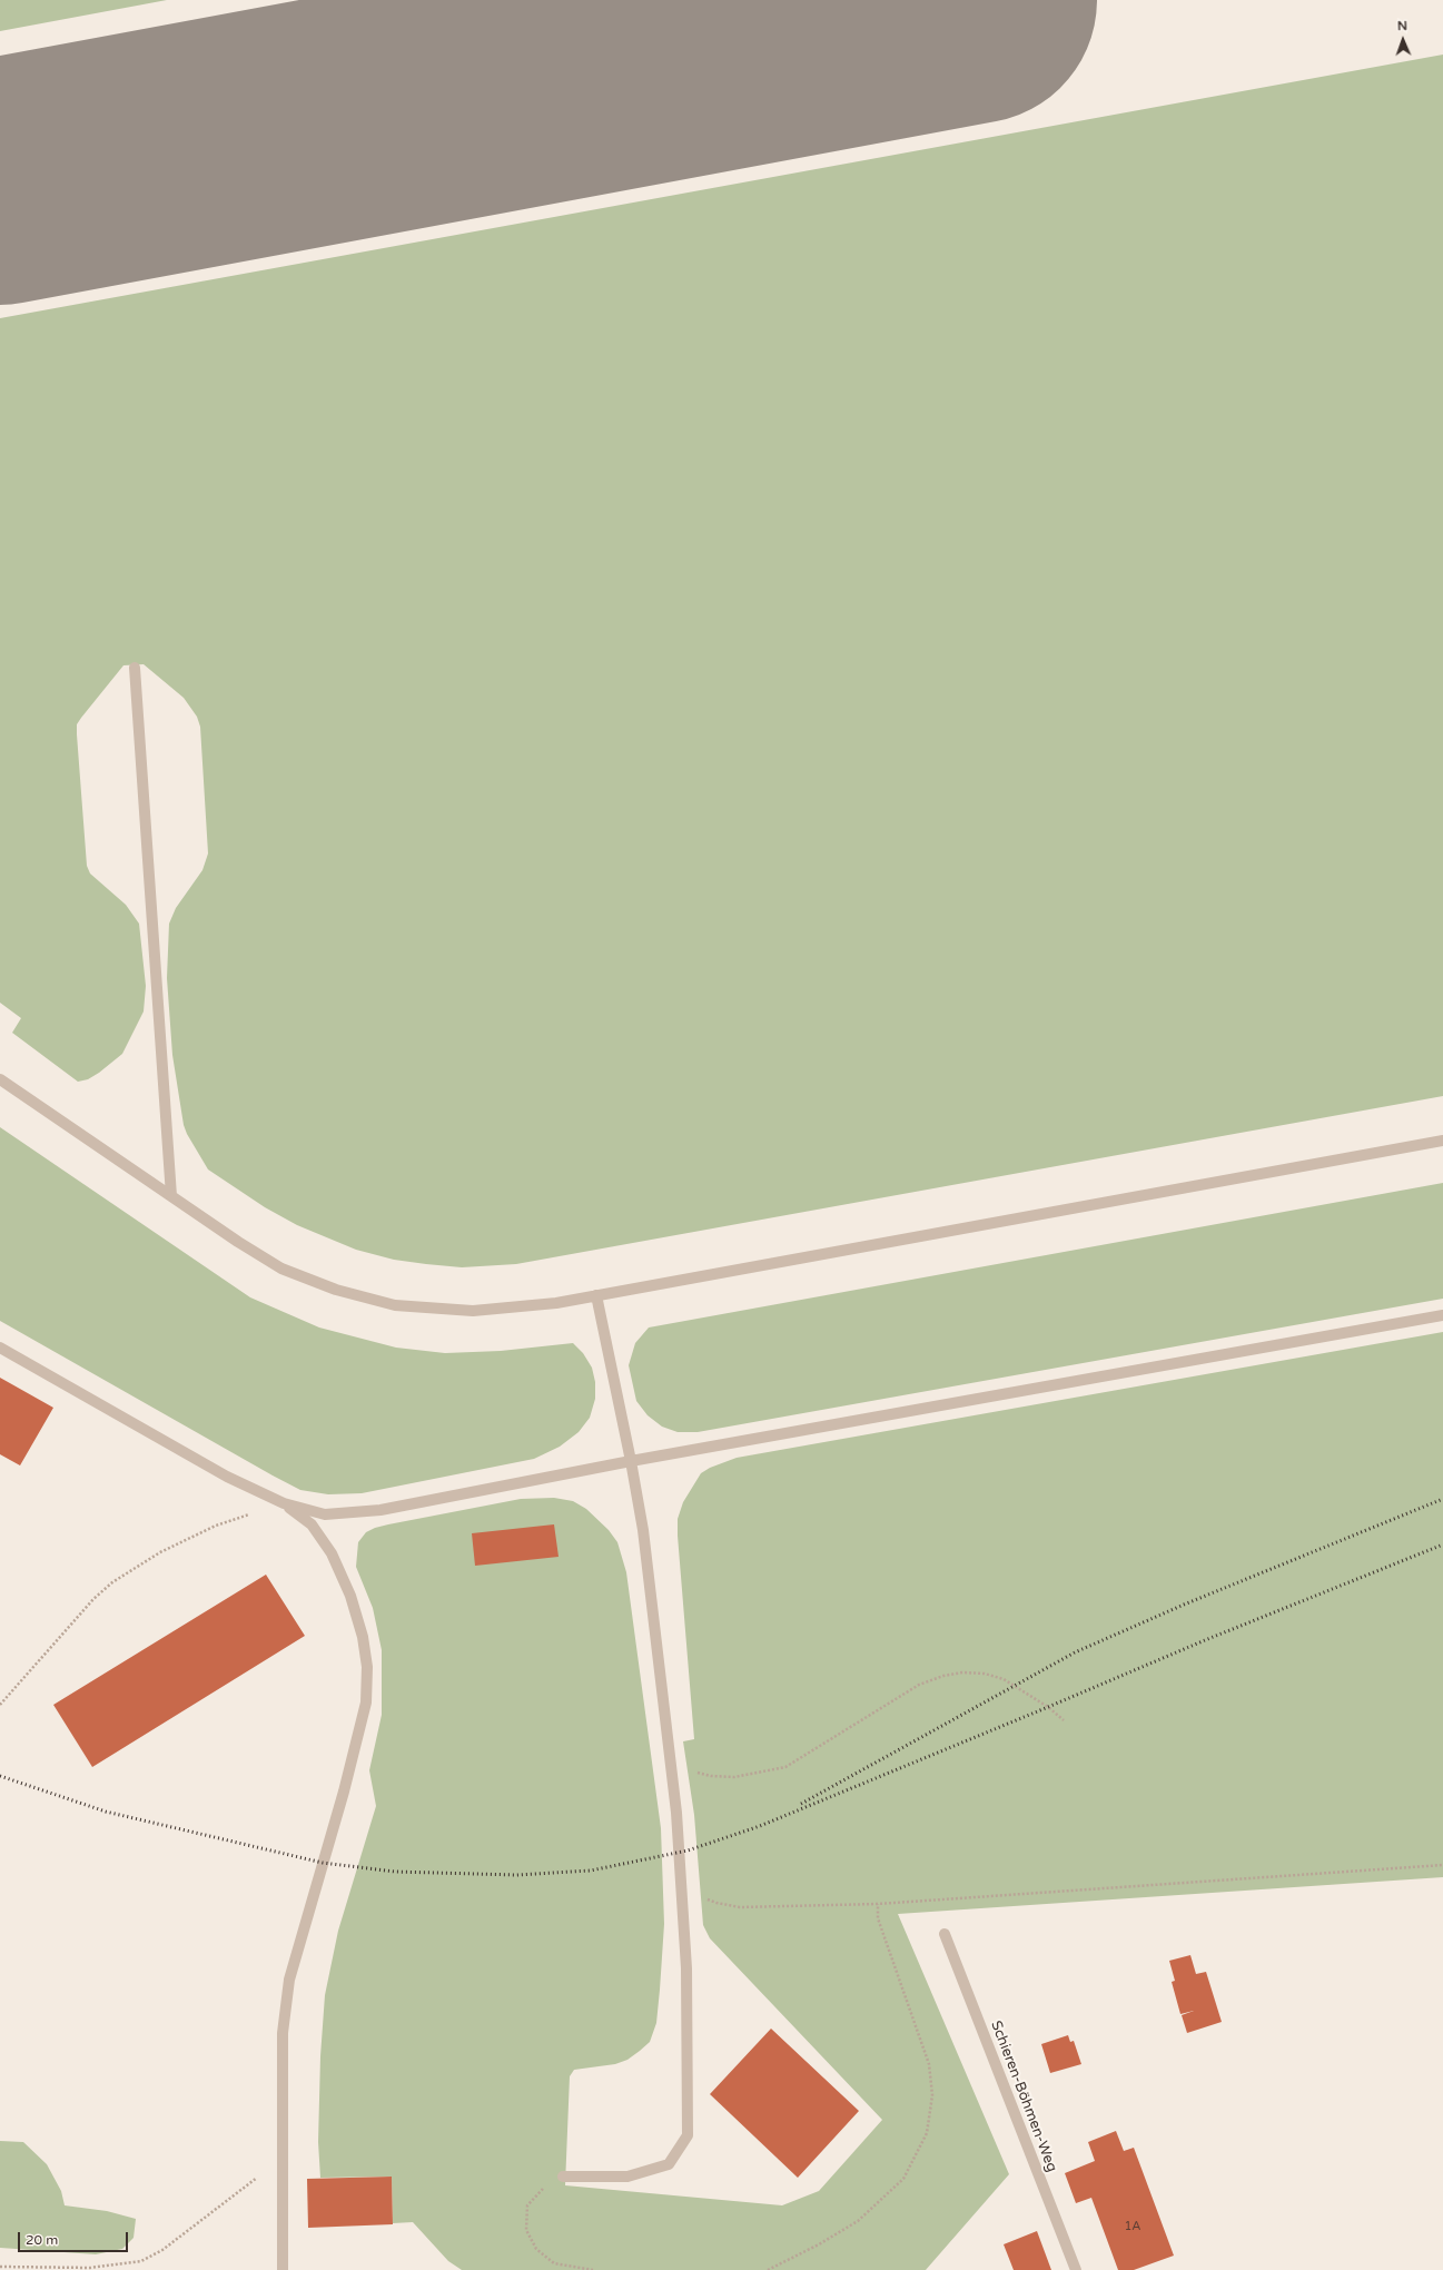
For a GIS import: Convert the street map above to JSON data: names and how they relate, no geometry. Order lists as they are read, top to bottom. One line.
{"streets":{"street":["Schieren-Böhmen-Weg"]},"house_numbers":["1A"],"scale_bar":"20 m","north":"top"}
